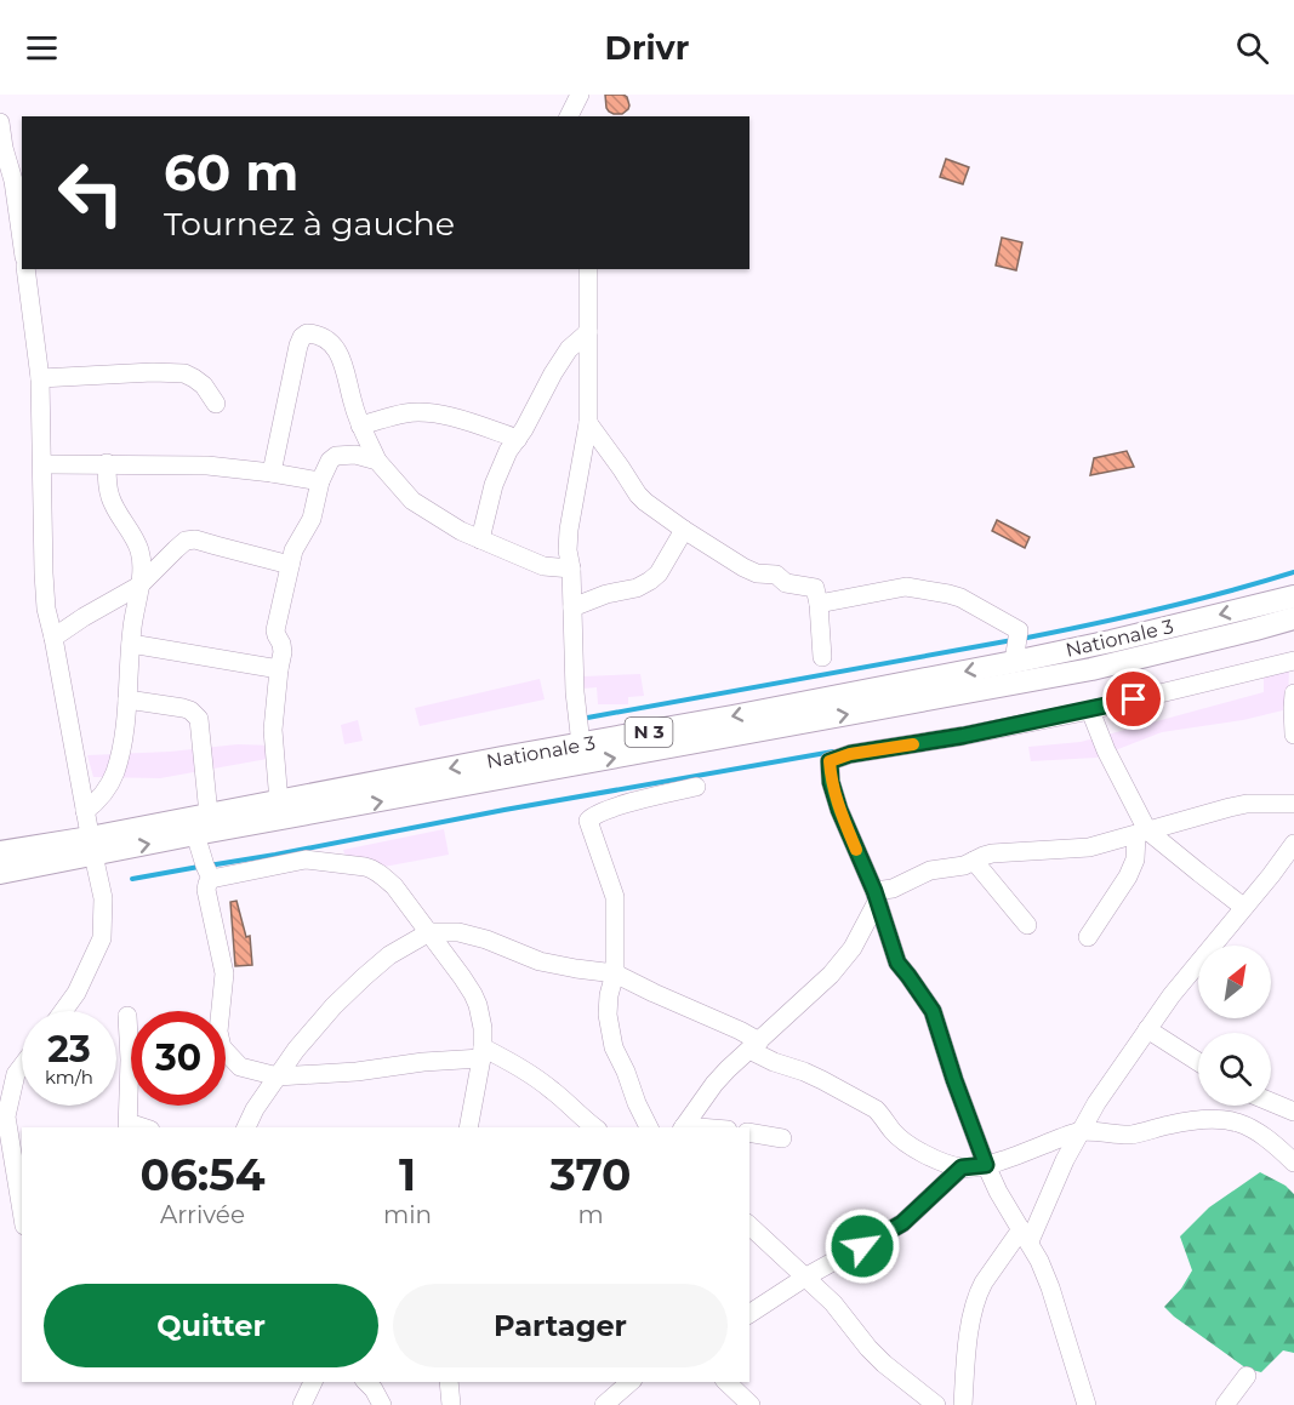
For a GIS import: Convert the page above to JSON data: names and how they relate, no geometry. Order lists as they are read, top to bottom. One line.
{"streets":{"main road":["Nationale 3","N 3"]},"crossings":[["Nationale 3","N 3"]],"north":"top right","page":{"header":"Drivr","turn":["60 m","Tournez à gauche"],"speed":"23 km/h","limit":"30","eta":["06:54","Arrivée","1","min","370","m"],"buttons":["Quitter","Partager"]}}
